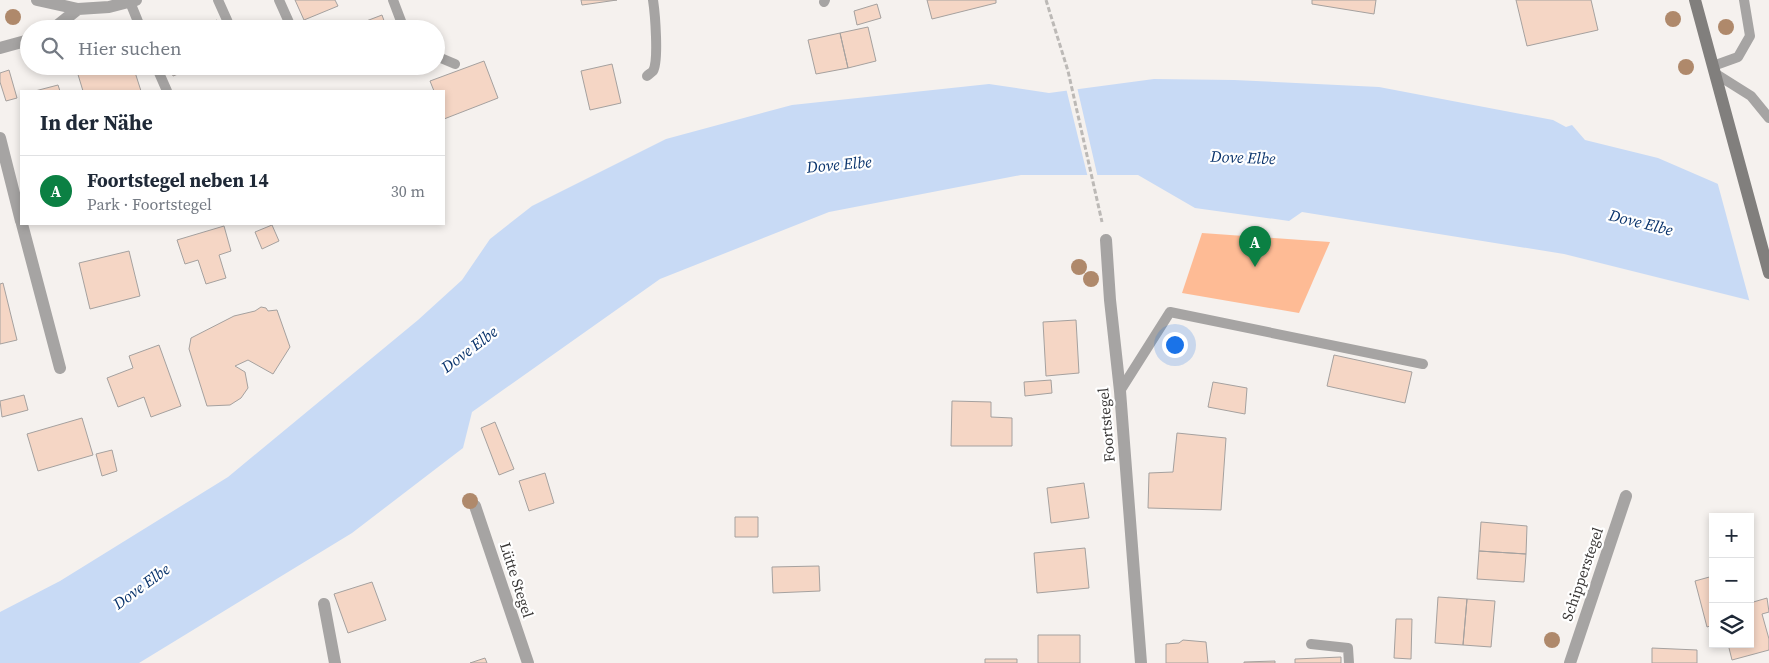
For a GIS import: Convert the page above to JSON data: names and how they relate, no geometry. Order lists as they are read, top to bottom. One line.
{"streets":{"street":["Foortstegel","Schipperstegel","Lütte Stegel"]},"water":["Dove Elbe"],"page":{"search":"Hier suchen","heading":"In der Nähe","list":[{"mark":"A","name":"Foortstegel neben 14","note":"Park · Foortstegel","value":"30 m"}],"pins":"A","map_buttons":["+","−"]}}
